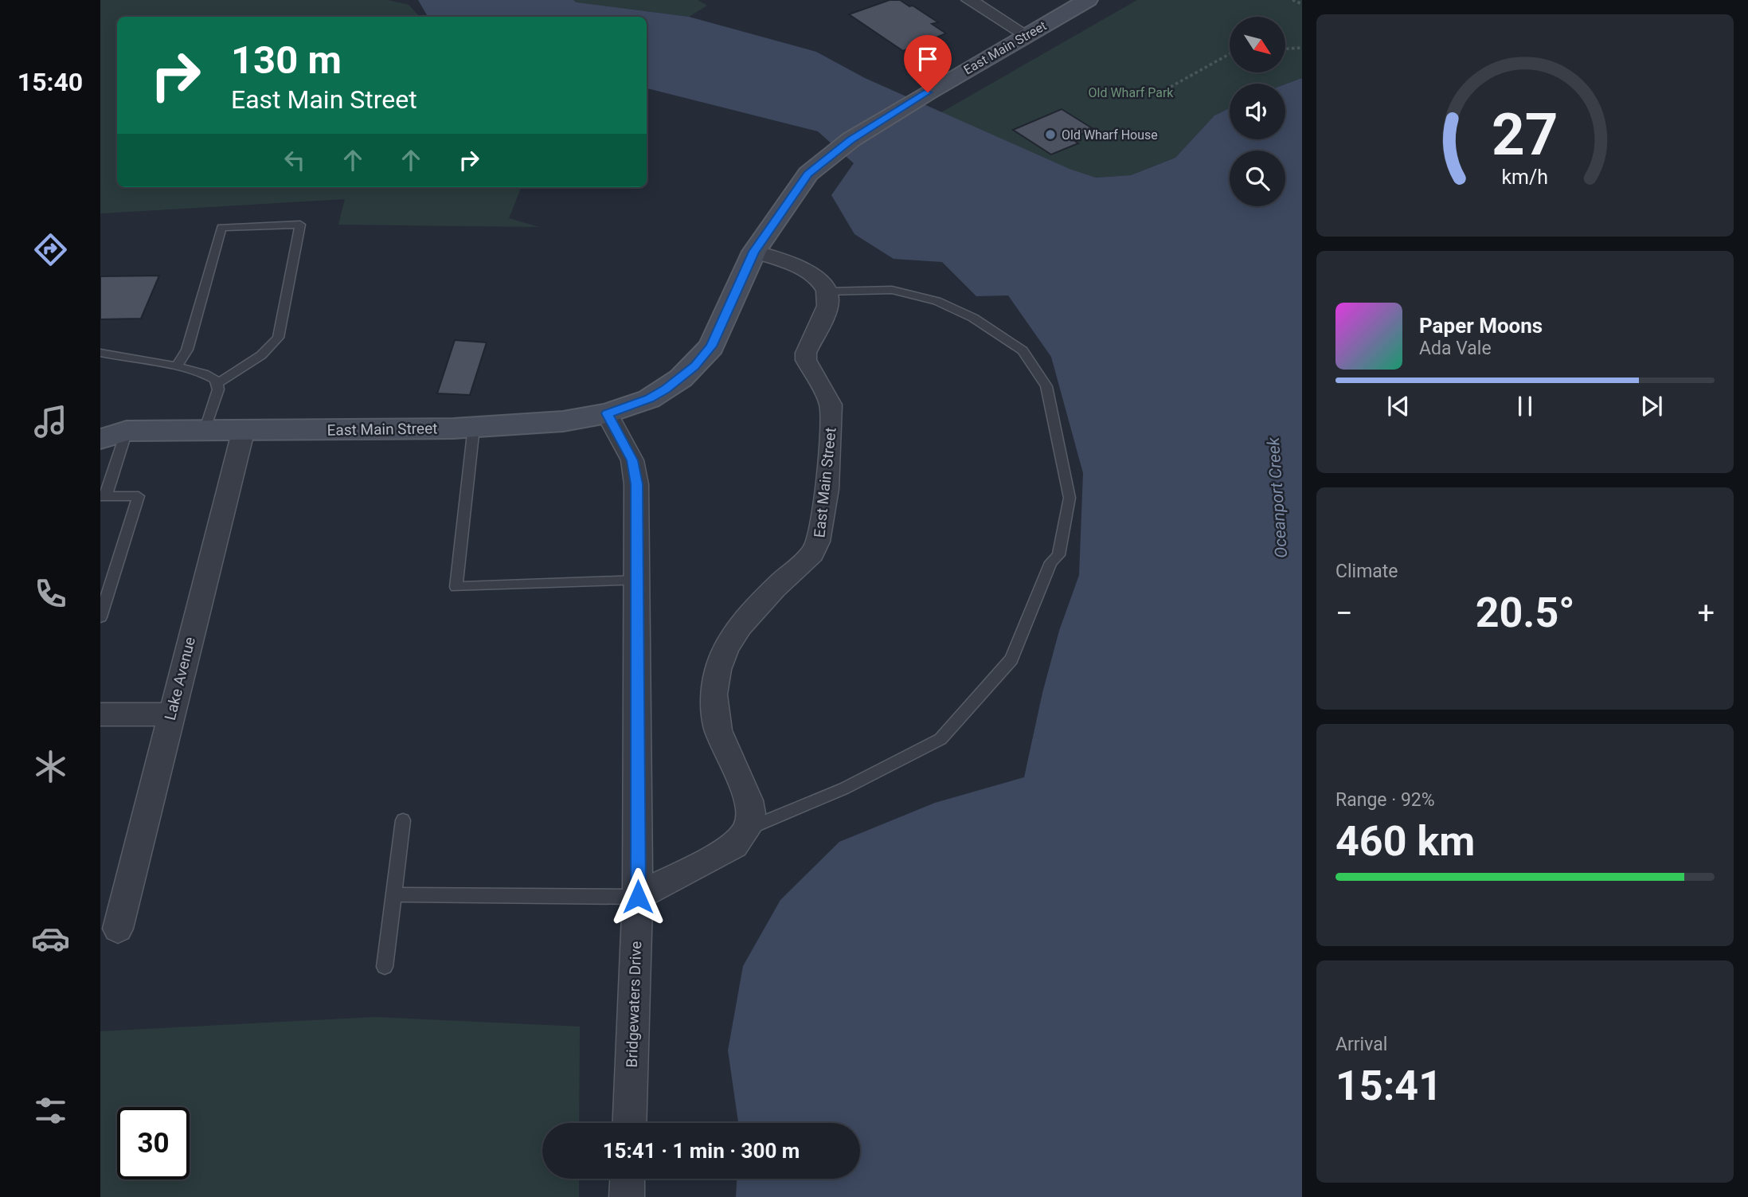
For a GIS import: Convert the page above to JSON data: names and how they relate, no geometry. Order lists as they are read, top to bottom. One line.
{"streets":{"main road":["East Main Street"],"street":["Lake Avenue","Bridgewaters Drive"]},"crossings":[["East Main Street","Lake Avenue"],["East Main Street","Bridgewaters Drive"]],"water":["Oceanport Creek"],"parks":["Old Wharf Park"],"places":["Old Wharf House"],"north":"bottom right","page":{"tabs":"15:40","turn":["130 m","East Main Street"],"song":["Paper Moons","Ada Vale"],"tile":["Climate",["Range · 92%","460 km"],["Arrival","15:41"]],"heat":["−","20.5°","+"],"limit":"30","trip":"15:41 · 1 min · 300 m","gauge":["27","km/h"]}}
